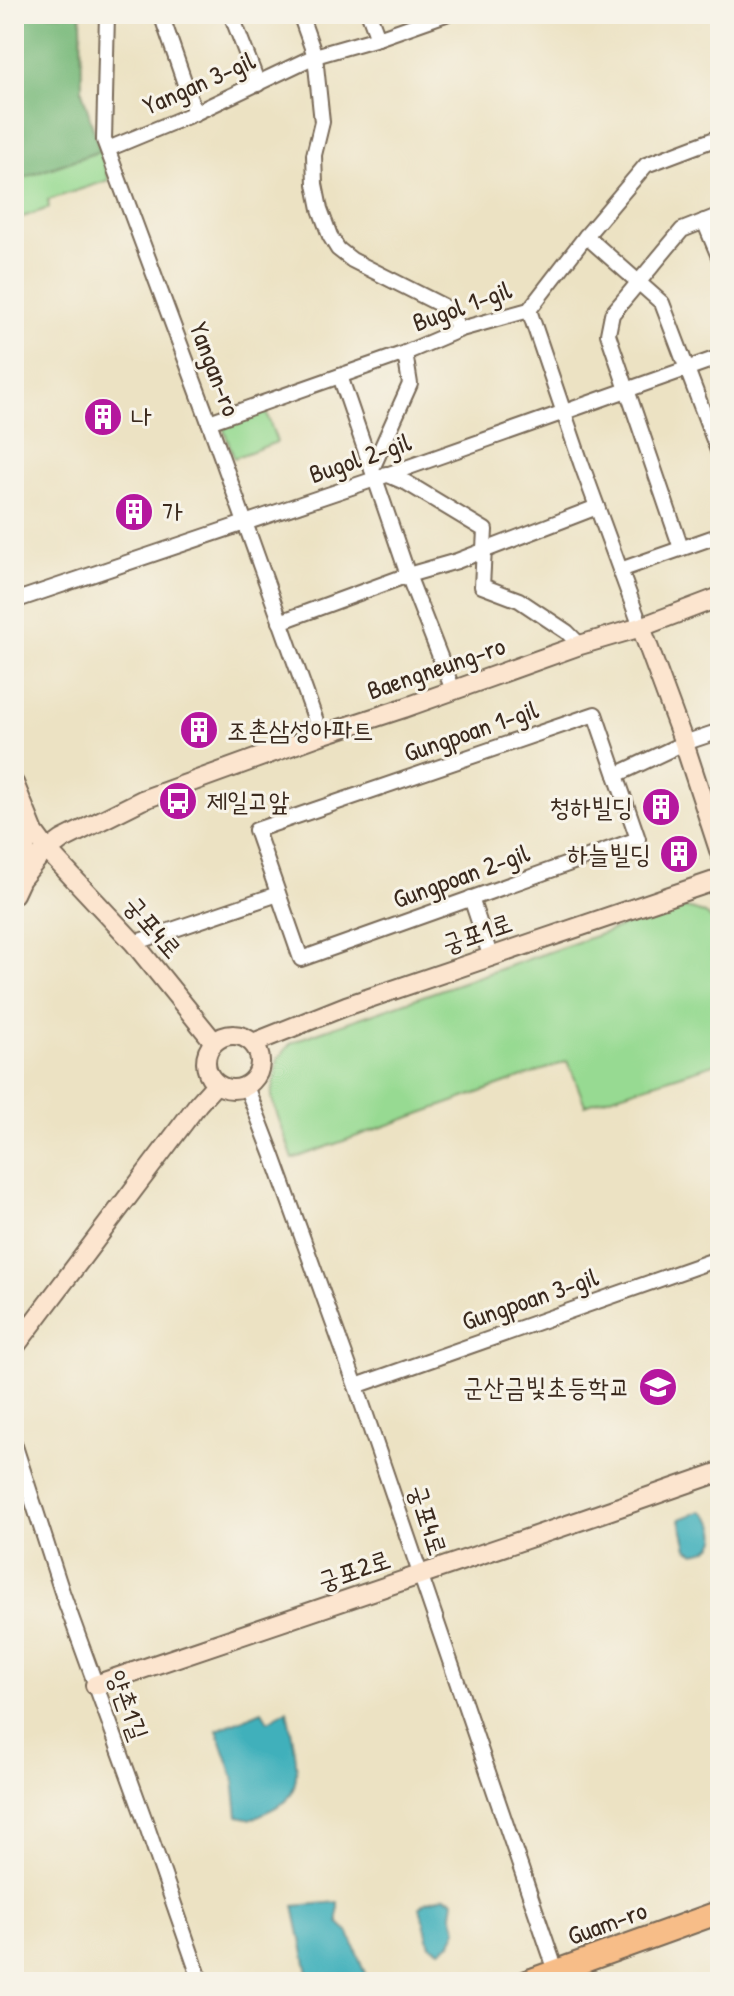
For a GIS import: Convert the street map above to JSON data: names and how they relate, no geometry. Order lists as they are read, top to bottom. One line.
{"streets":{"main road":["Guam-ro"],"street":["Yangan 3-gil","Bugol 1-gil","Yangan-ro","Bugol 2-gil","Baengneung-ro","Gungpoan 1-gil","Gungpoan 2-gil","궁포4로","궁포1로","Gungpoan 3-gil","궁포2로","양촌1길"]},"crossings":[["Yangan 3-gil","Yangan-ro"],["Bugol 1-gil","Yangan-ro"],["Yangan-ro","Bugol 2-gil"],["Yangan-ro","Baengneung-ro"],["Baengneung-ro","궁포4로"],["Gungpoan 1-gil","Gungpoan 2-gil"],["궁포4로","궁포1로"],["궁포4로","Gungpoan 3-gil"],["궁포4로","궁포2로"],["궁포4로","Guam-ro"],["궁포2로","양촌1길"]],"places":{"building":["나","가","조촌삼성아파트","청하빌딩","하늘빌딩"],"bus stop":["제일고앞"],"school or university":["군산금빛초등학교"]}}
